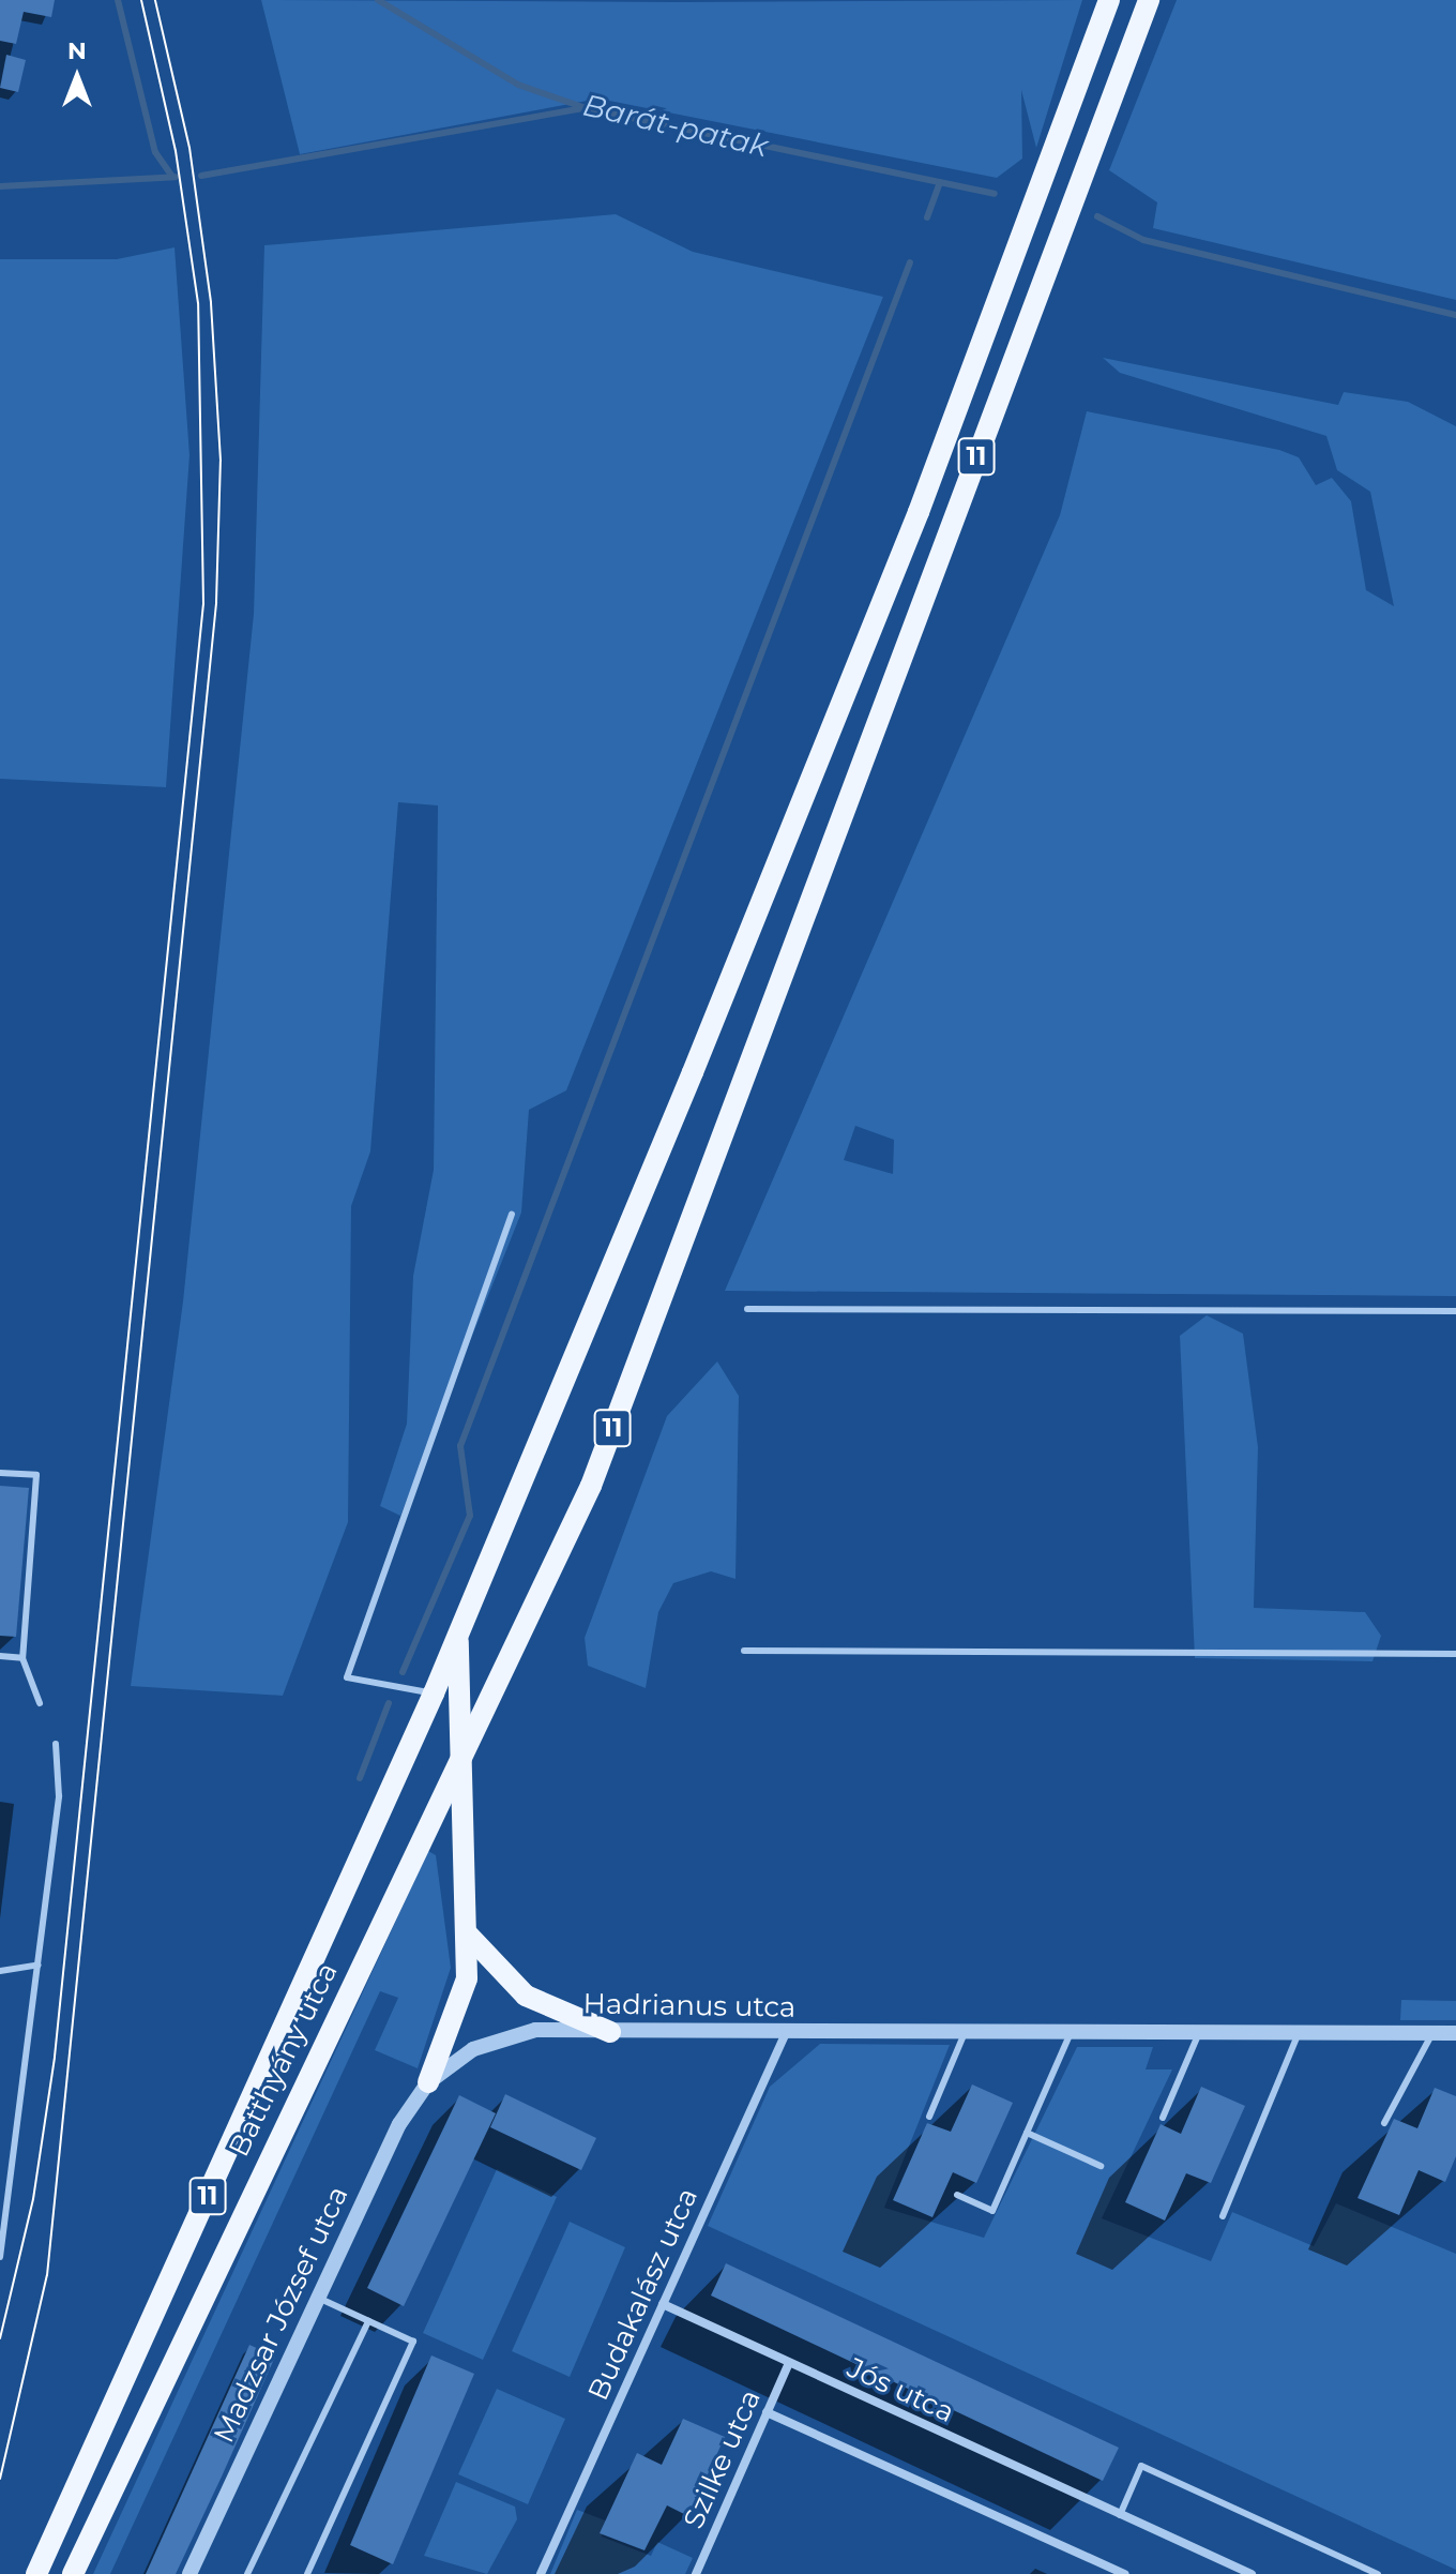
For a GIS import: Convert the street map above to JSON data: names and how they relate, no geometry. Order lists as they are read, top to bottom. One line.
{"streets":{"main road":["11","Batthyány utca"],"street":["Hadrianus utca","Budakalász utca","Madzsar József utca","Jós utca","Szilke utca"]},"crossings":[["11","Batthyány utca"],["Hadrianus utca","Budakalász utca"],["Hadrianus utca","Madzsar József utca"],["Budakalász utca","Jós utca"],["Jós utca","Szilke utca"]],"water":["Barát-patak"],"north":"top"}
